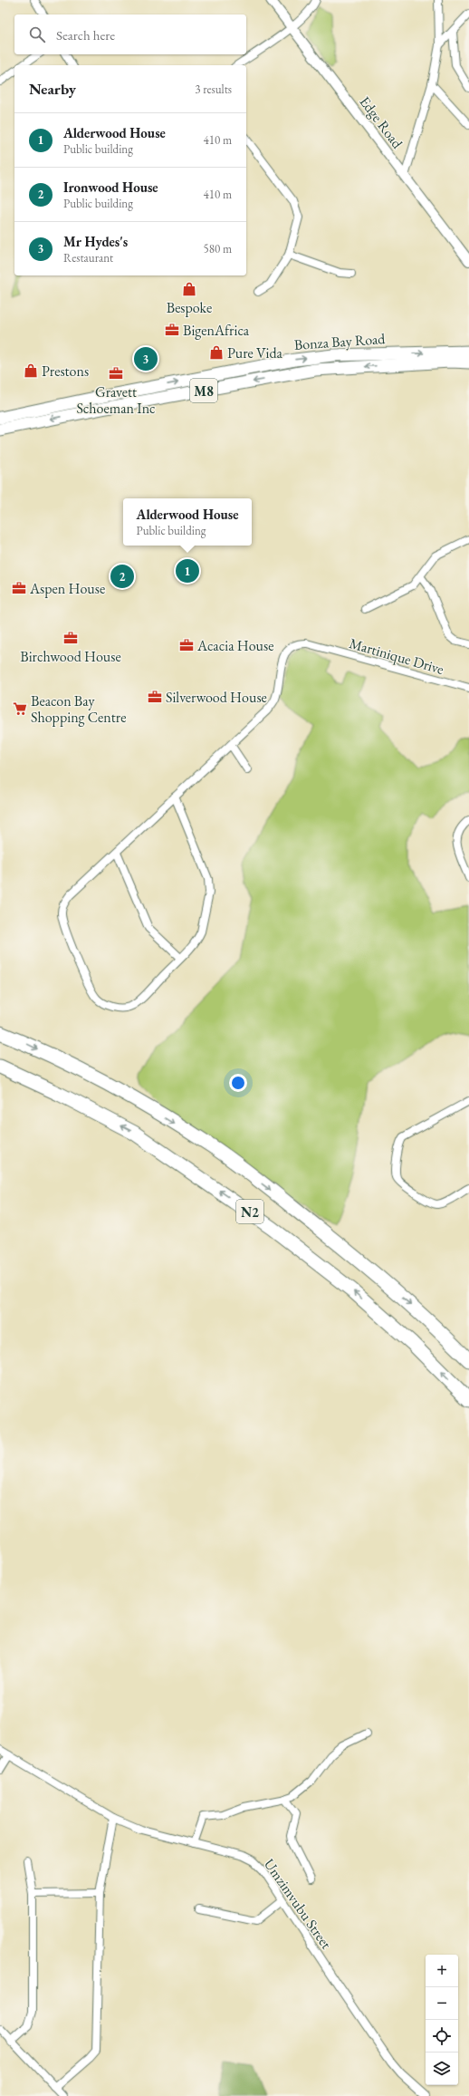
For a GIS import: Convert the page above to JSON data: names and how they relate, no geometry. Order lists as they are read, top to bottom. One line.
{"streets":{"highway":["N2"],"main road":["Bonza Bay Road","M8"],"street":["Edge Road","Martinique Drive","Umzimvubu Street"]},"places":{"shop":["Bespoke","Pure Vida","Prestons"],"office":["BigenAfrica","Gravett Schoeman Inc","Aspen House","Birchwood House","Acacia House","Silverwood House"],"supermarket":["Beacon Bay Shopping Centre"]},"page":{"search":"Search here","heading":["Nearby","3 results"],"list":[{"mark":"1","name":"Alderwood House","note":"Public building","value":"410 m"},{"mark":"2","name":"Ironwood House","note":"Public building","value":"410 m"},{"mark":"3","name":"Mr Hydes's","note":"Restaurant","value":"580 m"}],"pins":["3","1","2"],"popup":["Alderwood House","Public building"],"map_buttons":["+","−"]}}
